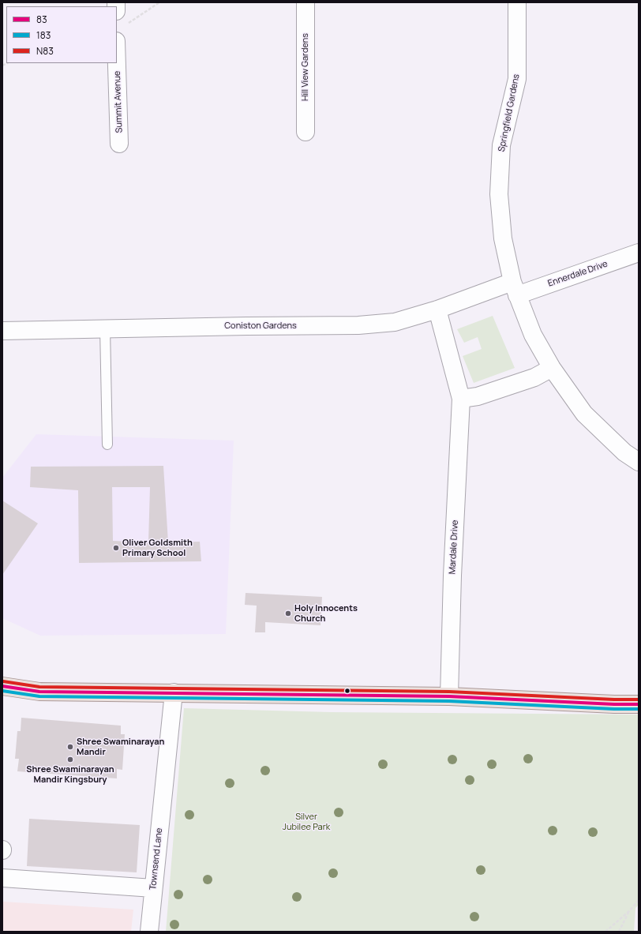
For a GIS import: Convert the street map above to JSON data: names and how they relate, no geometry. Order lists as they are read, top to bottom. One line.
{"streets":{"street":["Hill View Gardens","Summit Avenue","Springfield Gardens","Ennerdale Drive","Coniston Gardens","Mardale Drive","Townsend Lane"]},"crossings":[["Springfield Gardens","Ennerdale Drive"],["Springfield Gardens","Coniston Gardens"],["Ennerdale Drive","Coniston Gardens"],["Coniston Gardens","Mardale Drive"]],"parks":["Silver Jubilee Park"],"places":["Oliver Goldsmith Primary School","Holy Innocents Church","Shree Swaminarayan Mandir","Shree Swaminarayan Mandir Kingsbury"],"lines":["transit line N83","transit line 83","transit line 183"],"legend":["83","183","N83"]}
